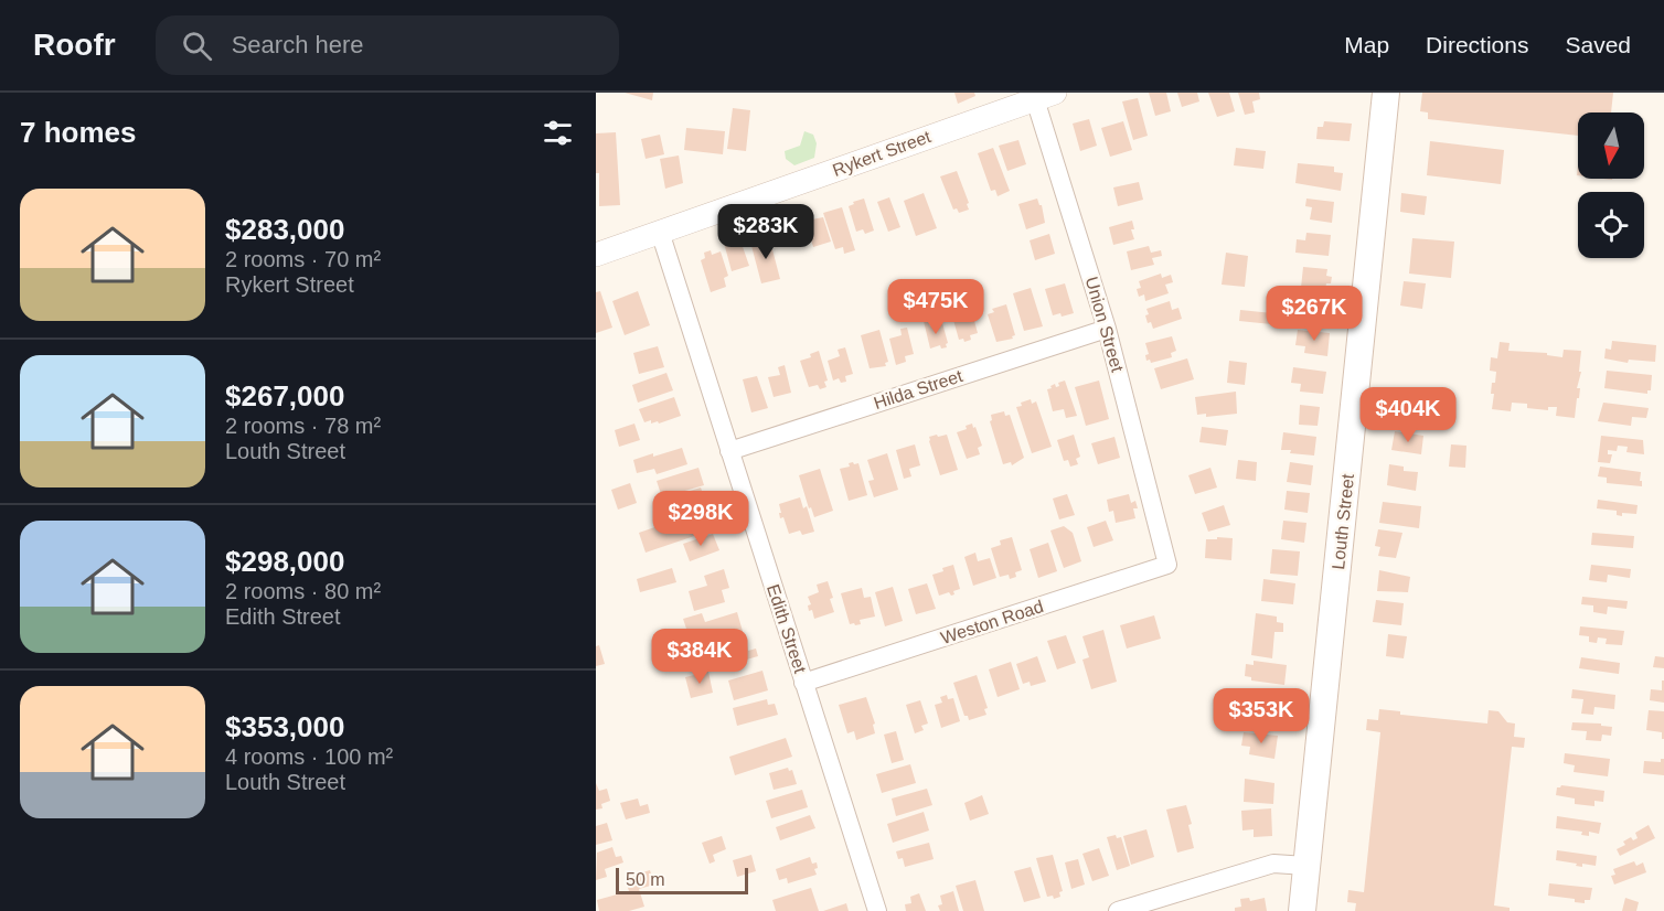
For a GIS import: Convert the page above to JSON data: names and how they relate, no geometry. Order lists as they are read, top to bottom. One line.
{"streets":{"main road":["Louth Street"],"street":["Rykert Street","Union Street","Hilda Street","Weston Road","Edith Street"]},"crossings":[["Rykert Street","Union Street"],["Rykert Street","Edith Street"],["Union Street","Hilda Street"],["Union Street","Weston Road"],["Hilda Street","Edith Street"],["Weston Road","Edith Street"]],"scale_bar":"50 m","north":"bottom","page":{"header":"Roofr","search":"Search here","nav":["Map","Directions","Saved"],"heading":"7 homes","list":[{"name":"$283,000","note":"2 rooms · 70 m² · Rykert Street"},{"name":"$267,000","note":"2 rooms · 78 m² · Louth Street"},{"name":"$298,000","note":"2 rooms · 80 m² · Edith Street"},{"name":"$353,000","note":"4 rooms · 100 m² · Louth Street"}],"price":["$283K","$475K","$267K","$404K","$298K","$384K","$353K"],"scale":"50 m"}}
